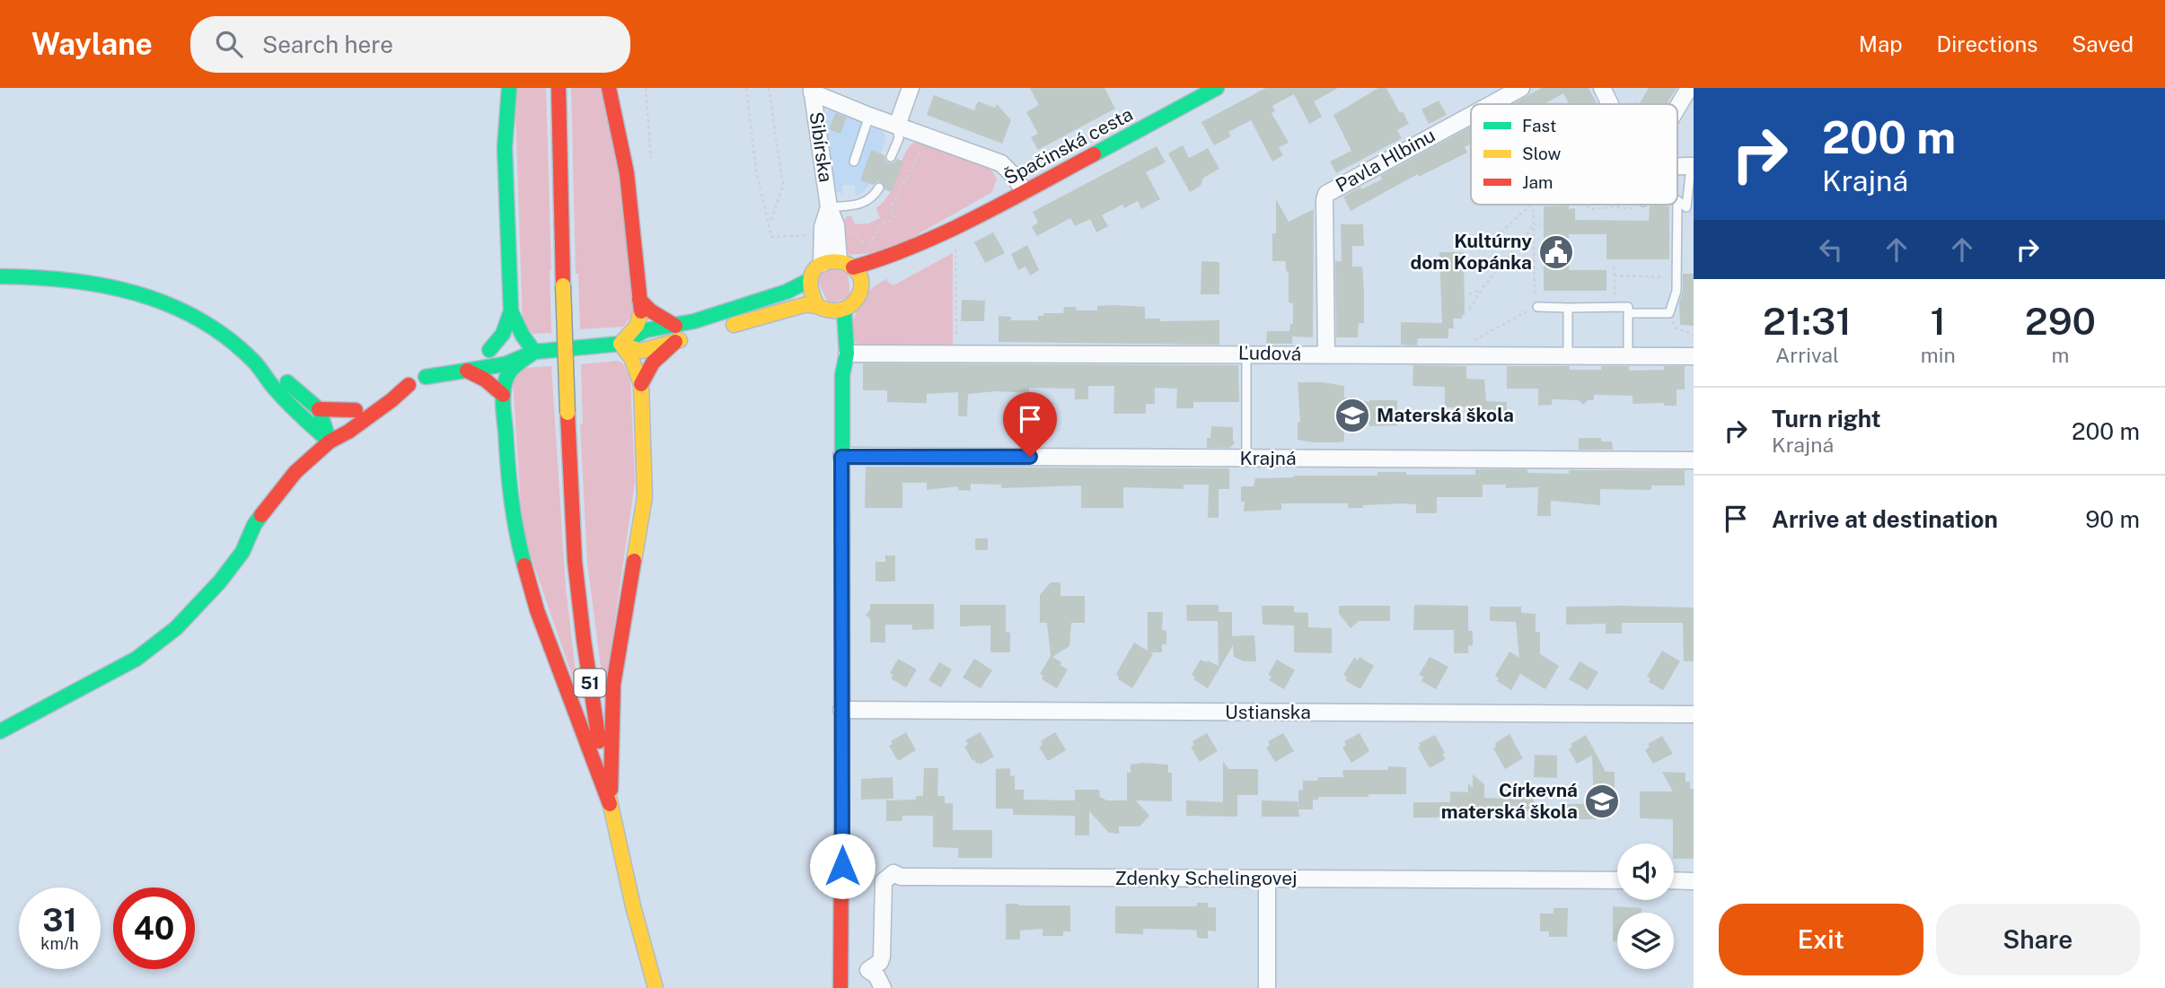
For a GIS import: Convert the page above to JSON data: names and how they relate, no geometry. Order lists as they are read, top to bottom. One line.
{"streets":{"main road":["Špačinská cesta","51"],"street":["Sibírska","Pavla Hlbinu","Ľudová","Krajná","Ustianska","Zdenky Schelingovej"]},"crossings":[["Špačinská cesta","Sibírska"],["Pavla Hlbinu","Ľudová"]],"places":{"public building":["Kultúrny dom Kopánka"],"school or university":["Materská škola","Církevná materská škola"]},"legend":["Fast","Slow","Jam"],"page":{"header":"Waylane","search":"Search here","nav":["Map","Directions","Saved"],"turn":["200 m","Krajná"],"eta":["21:31","Arrival","1","min","290","m"],"list":[{"name":"Turn right","note":"Krajná","value":"200 m"},{"name":"Arrive at destination","value":"90 m"}],"speed":"31 km/h","limit":"40","buttons":["Exit","Share"]}}
